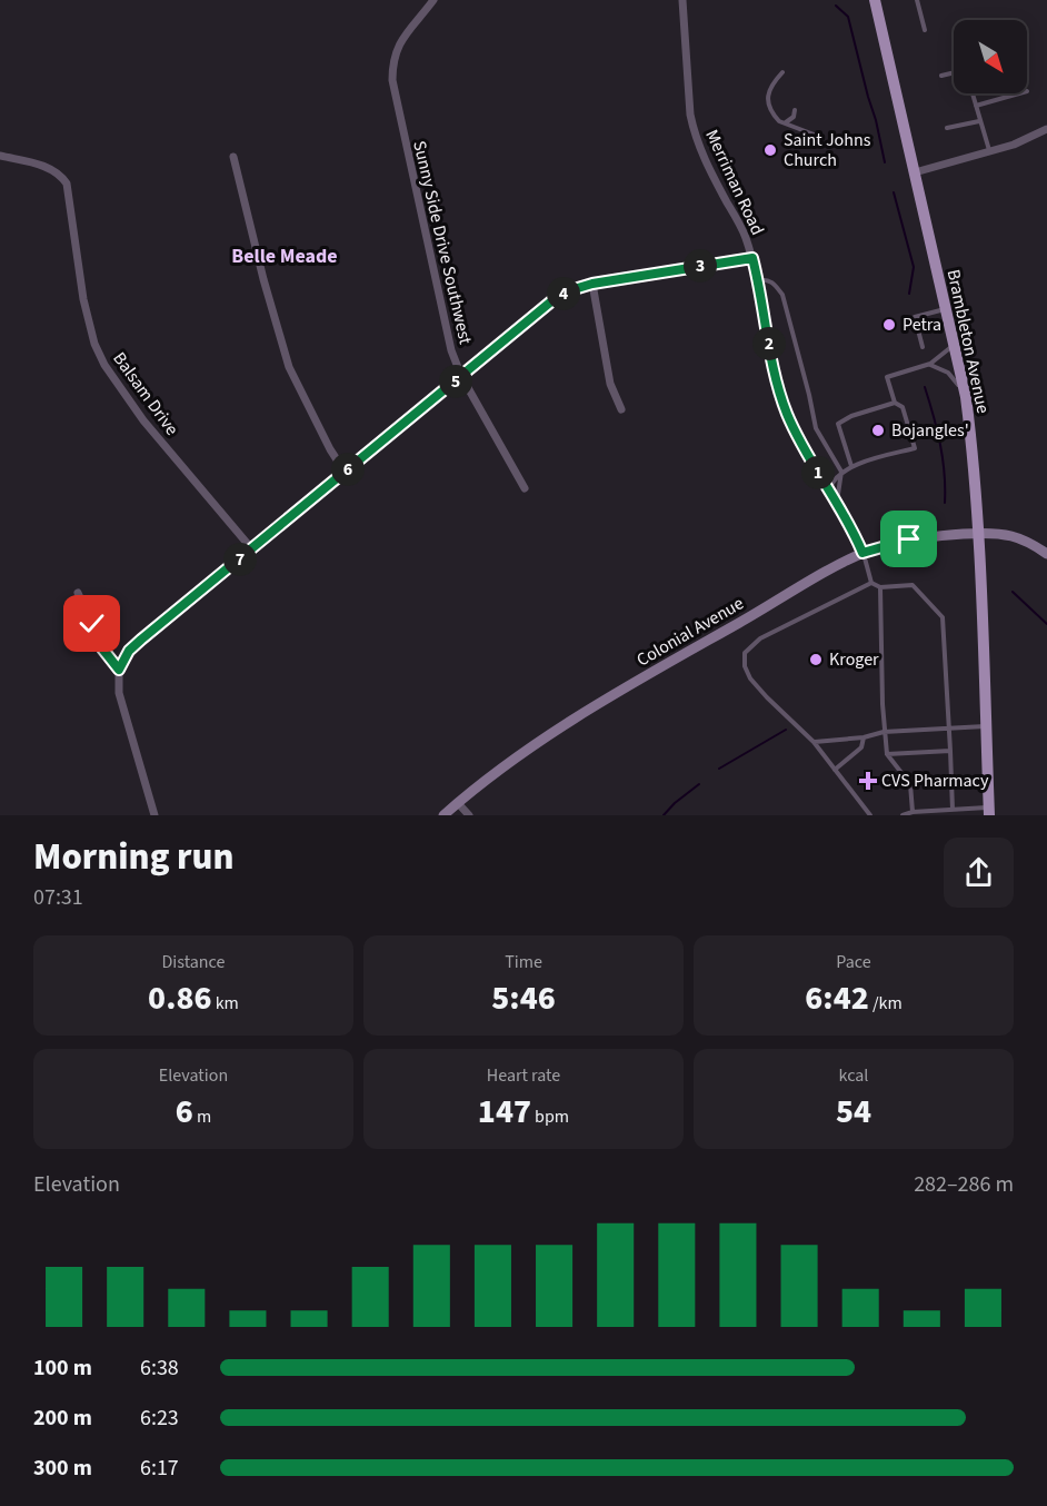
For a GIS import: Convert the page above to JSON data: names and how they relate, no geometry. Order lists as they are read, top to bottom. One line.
{"streets":{"main road":["Brambleton Avenue","Colonial Avenue"],"street":["Merriman Road","Sunny Side Drive Southwest","Balsam Drive"]},"crossings":[["Merriman Road","Colonial Avenue"],["Brambleton Avenue","Colonial Avenue"]],"districts":["Belle Meade"],"places":{"other":["Saint Johns Church","Petra","Bojangles'","Kroger"],"health":["CVS Pharmacy"]},"north":"bottom right","page":{"pins":["3","4","2","5","6","1","7"],"heading":["Morning run","07:31"],"stats":[["Distance","0.86 km"],["Time","5:46"],["Pace","6:42 /km"],["Elevation","6 m"],["Heart rate","147 bpm"],["kcal","54"]],"chart":["Elevation","282–286 m"],"list":[{"name":"100 m","note":"6:38"},{"name":"200 m","note":"6:23"},{"name":"300 m","note":"6:17"}]}}
